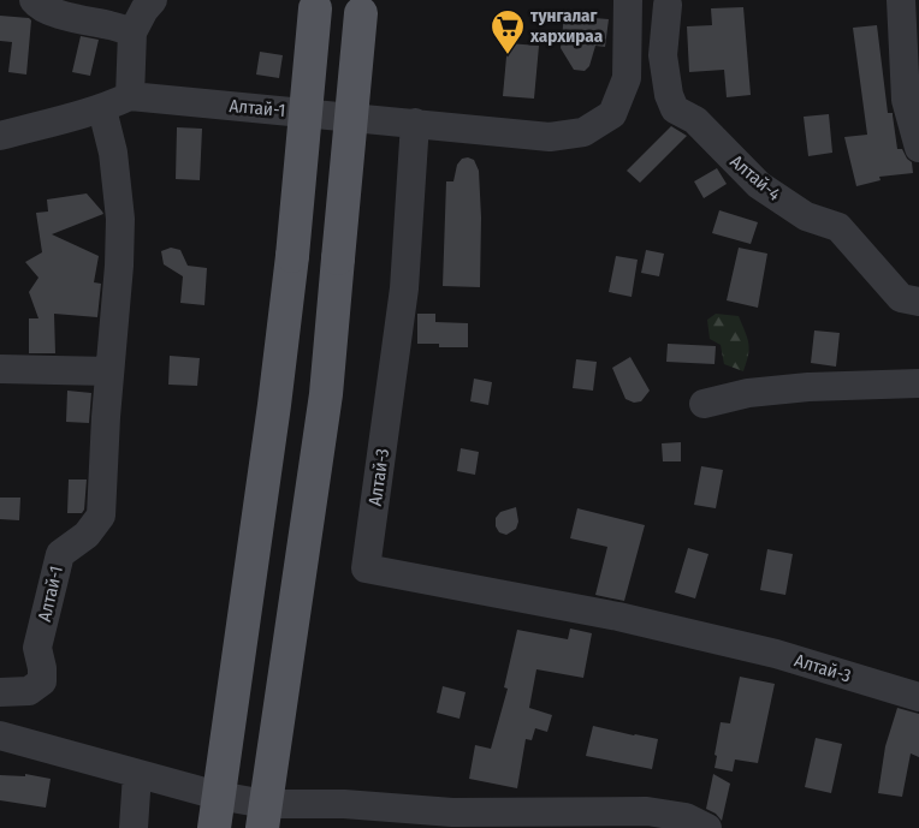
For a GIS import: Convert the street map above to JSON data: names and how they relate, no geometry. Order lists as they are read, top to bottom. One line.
{"streets":{"street":["Алтай-1","Алтай-4","Алтай-3"]},"crossings":[["Алтай-1","Алтай-3"]],"places":{"supermarket":["тунгалаг хархираа"]}}
